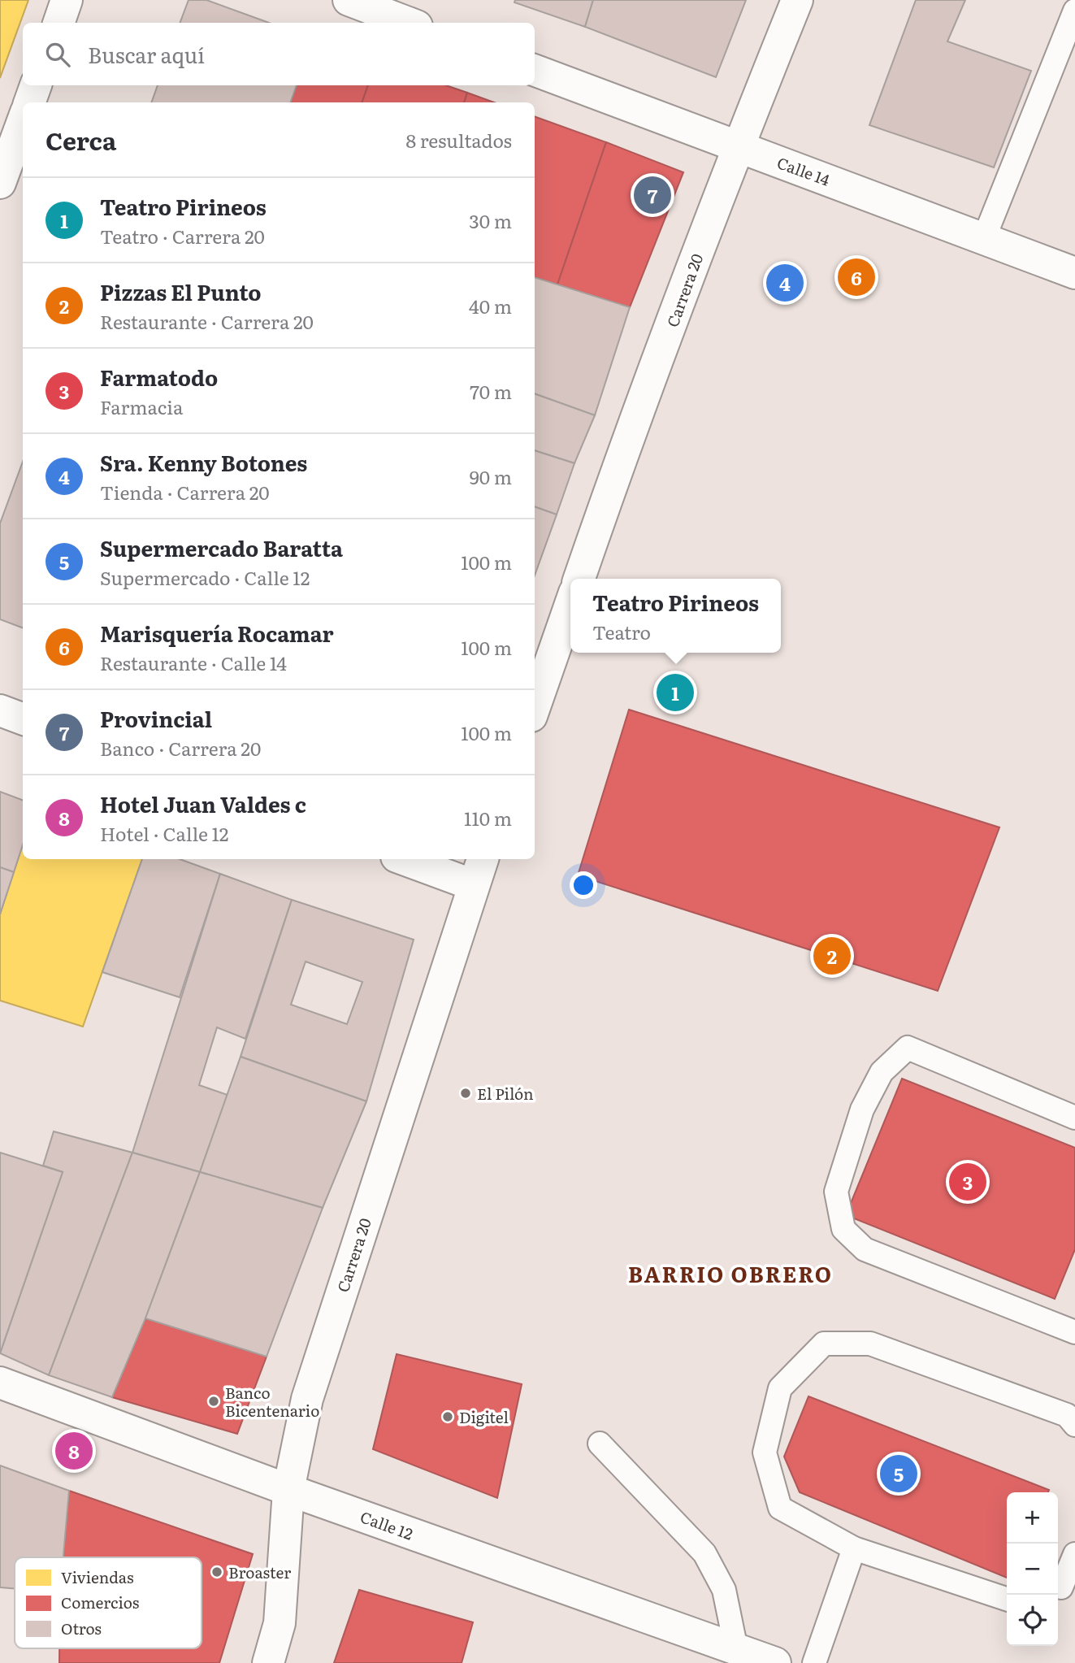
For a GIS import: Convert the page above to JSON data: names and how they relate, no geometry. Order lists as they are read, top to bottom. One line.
{"streets":{"street":["Calle 14","Carrera 20","Calle 12"]},"crossings":[["Calle 14","Carrera 20"],["Carrera 20","Calle 12"]],"districts":["BARRIO OBRERO"],"places":["El Pilón","Banco Bicentenario","Digitel","Broaster"],"legend":["Viviendas","Comercios","Otros"],"page":{"search":"Buscar aquí","heading":["Cerca","8 resultados"],"pins":["7","6","4","1","2","3","8","5"],"list":[{"mark":"1","name":"Teatro Pirineos","note":"Teatro · Carrera 20","value":"30 m"},{"mark":"2","name":"Pizzas El Punto","note":"Restaurante · Carrera 20","value":"40 m"},{"mark":"3","name":"Farmatodo","note":"Farmacia","value":"70 m"},{"mark":"4","name":"Sra. Kenny Botones","note":"Tienda · Carrera 20","value":"90 m"},{"mark":"5","name":"Supermercado Baratta","note":"Supermercado · Calle 12","value":"100 m"},{"mark":"6","name":"Marisquería Rocamar","note":"Restaurante · Calle 14","value":"100 m"},{"mark":"7","name":"Provincial","note":"Banco · Carrera 20","value":"100 m"},{"mark":"8","name":"Hotel Juan Valdes c","note":"Hotel · Calle 12","value":"110 m"}],"popup":["Teatro Pirineos","Teatro"],"map_buttons":["+","−"]}}
